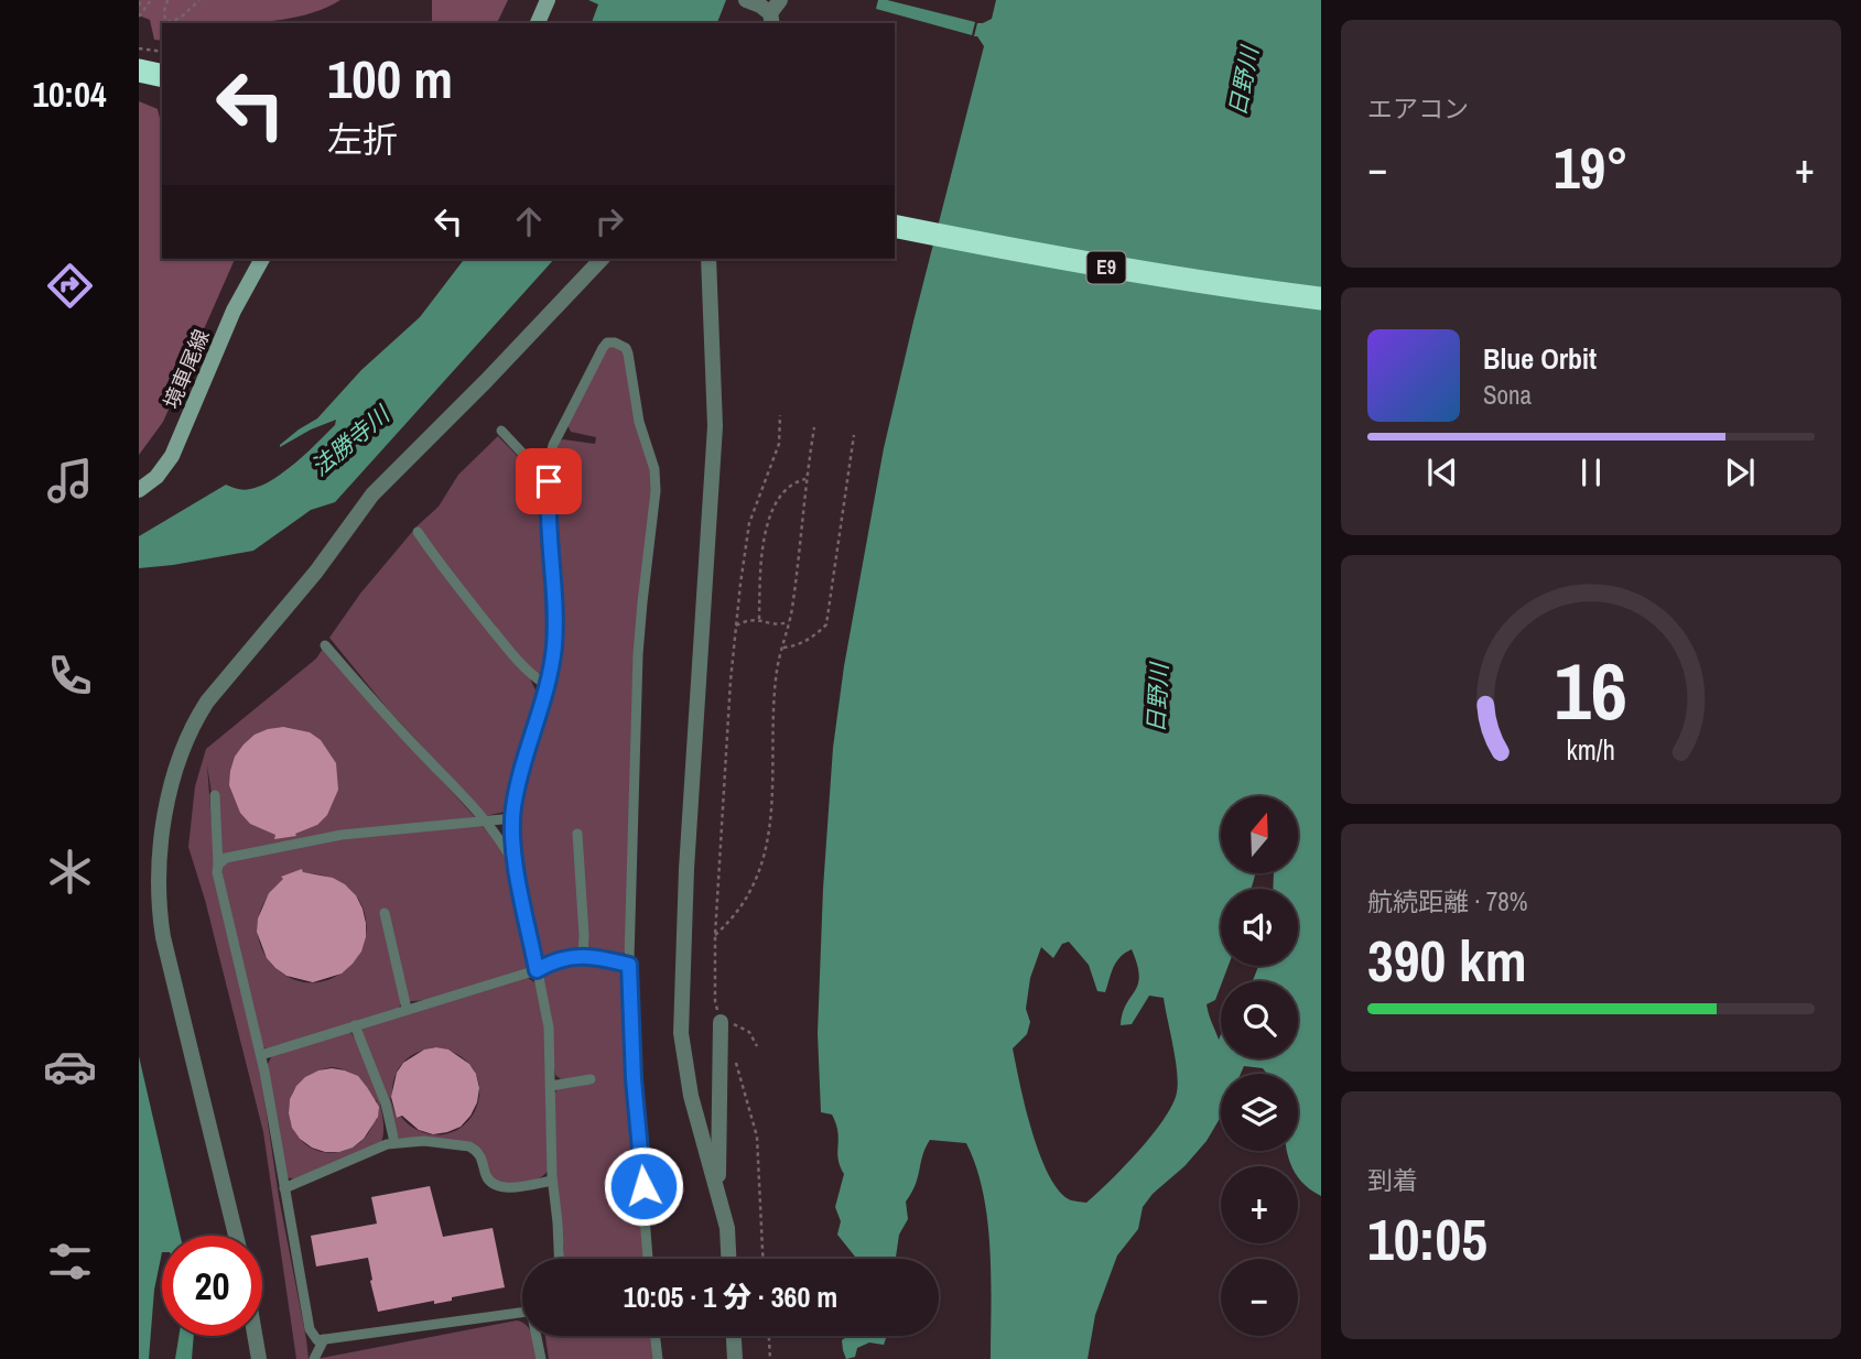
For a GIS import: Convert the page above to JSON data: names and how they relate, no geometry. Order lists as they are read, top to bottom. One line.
{"streets":{"highway":["E9"],"main road":["境車尾線"]},"water":["日野川","法勝寺川"],"north":"top","page":{"tabs":"10:04","tile":["エアコン",["航続距離 · 78%","390 km"],["到着","10:05"]],"turn":["100 m","左折"],"heat":["−","19°","+"],"song":["Blue Orbit","Sona"],"map_buttons":["+","−"],"limit":"20","trip":"10:05 · 1 分 · 360 m","gauge":["16","km/h"]}}
